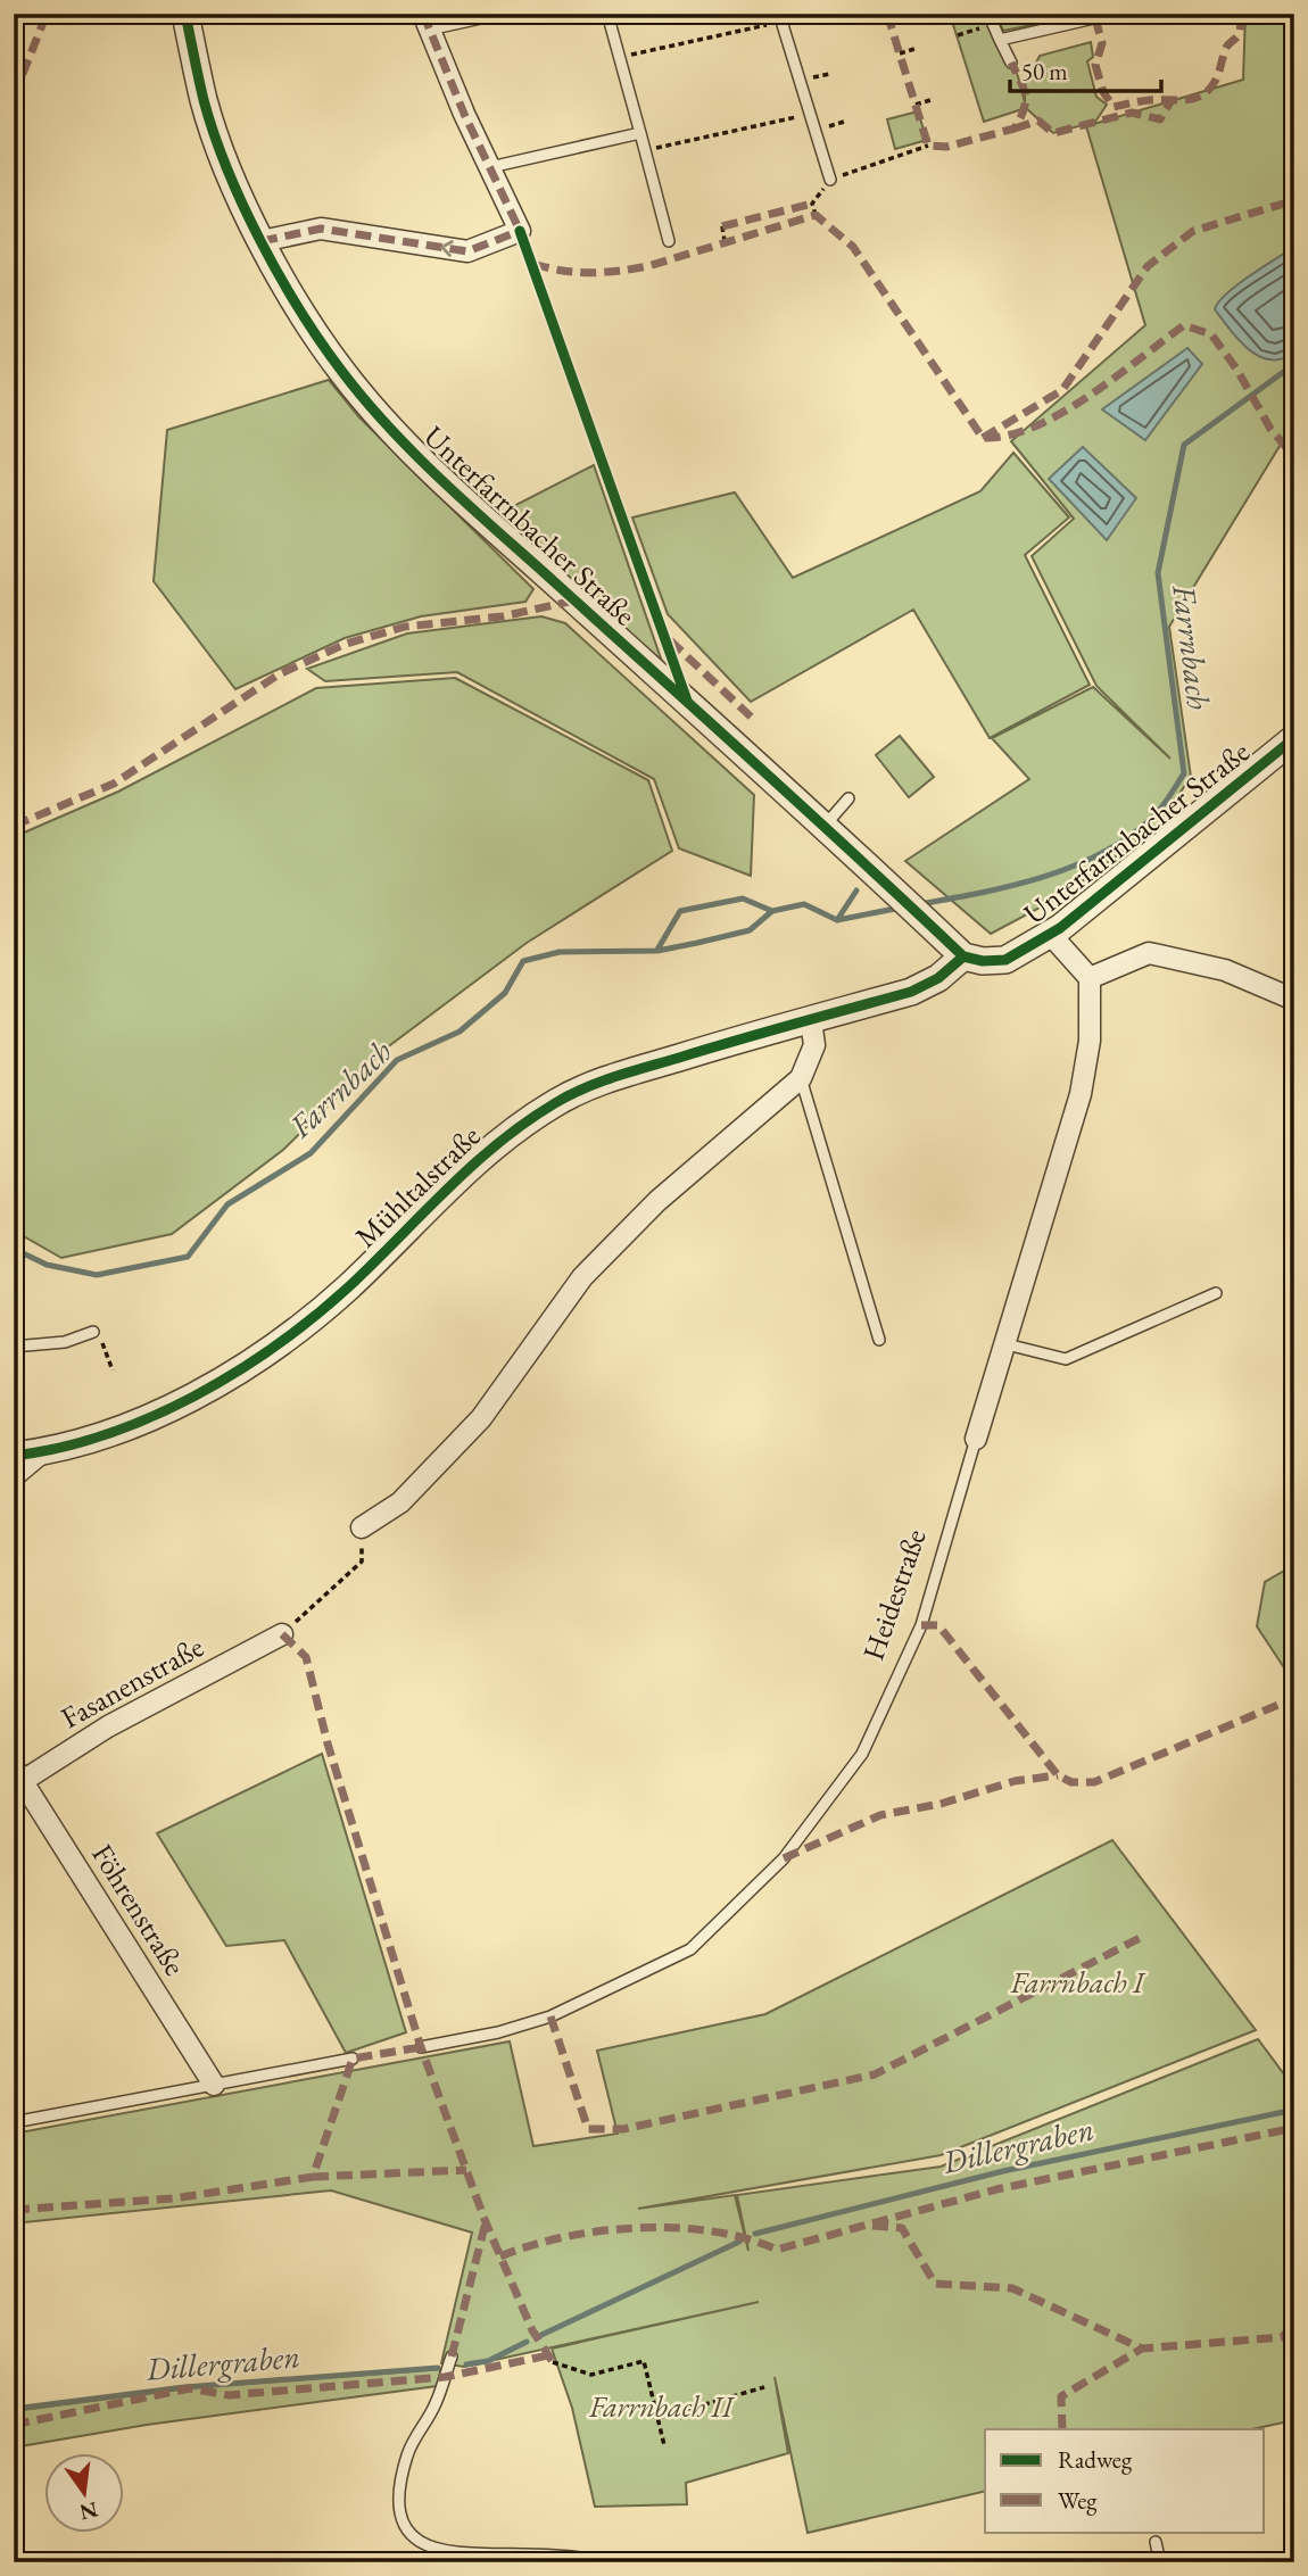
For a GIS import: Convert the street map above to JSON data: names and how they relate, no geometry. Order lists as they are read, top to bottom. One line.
{"streets":{"street":["Unterfarrnbacher Straße","Mühltalstraße","Heidestraße","Fasanenstraße","Föhrenstraße"]},"crossings":[["Unterfarrnbacher Straße","Mühltalstraße"],["Fasanenstraße","Föhrenstraße"]],"water":["Farrnbach","Dillergraben"],"parks":["Farrnbach I","Farrnbach II"],"legend":["Radweg","Weg"],"scale_bar":"50 m","north":"bottom"}
